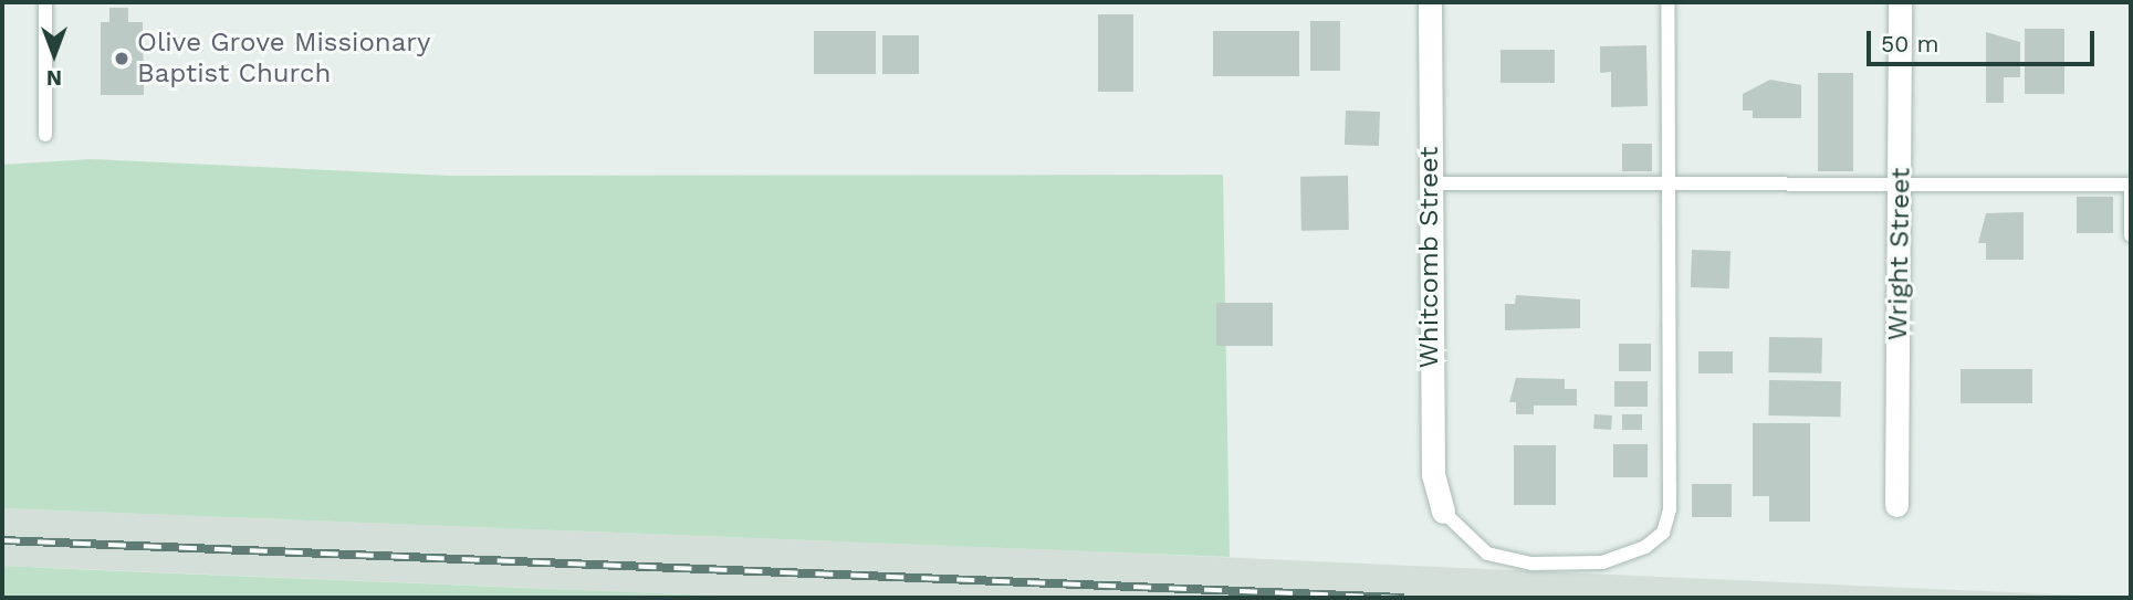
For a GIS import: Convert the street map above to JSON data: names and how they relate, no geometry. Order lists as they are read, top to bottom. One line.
{"streets":{"street":["Wright Street","Whitcomb Street"]},"places":["Olive Grove Missionary Baptist Church"],"scale_bar":"50 m","north":"bottom"}
